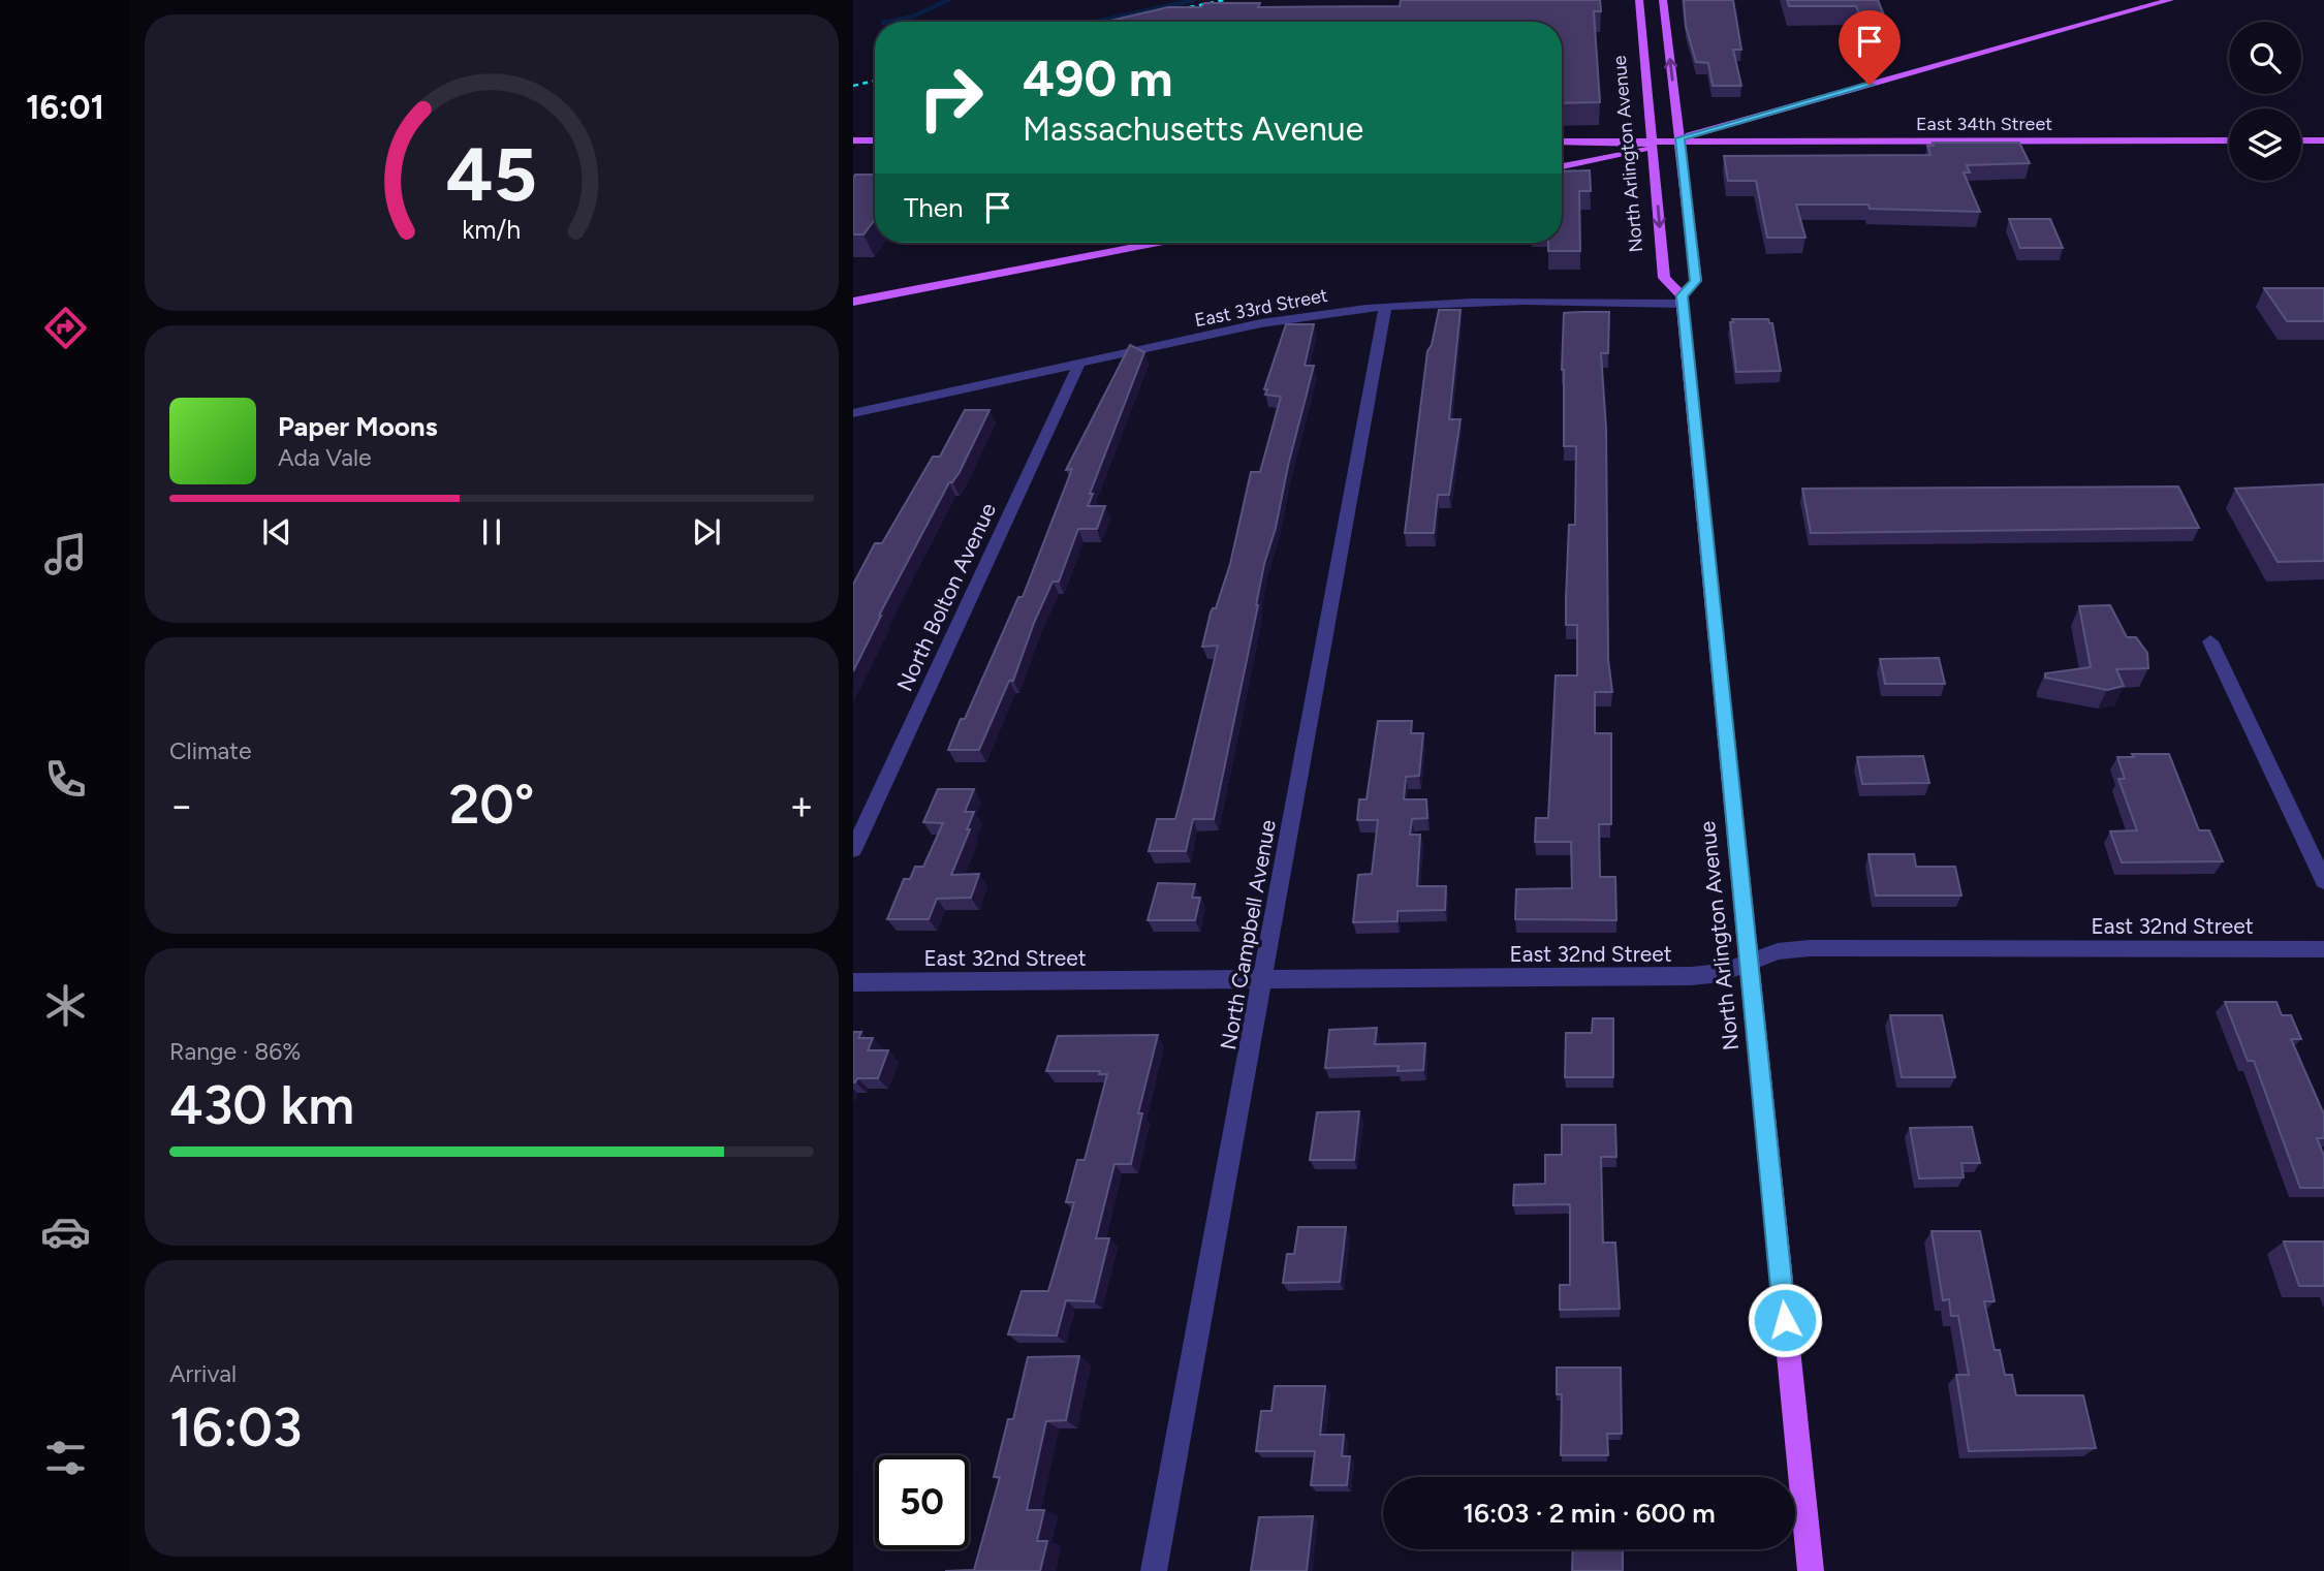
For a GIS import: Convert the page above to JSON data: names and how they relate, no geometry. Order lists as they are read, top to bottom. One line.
{"streets":{"main road":["East 34th Street","North Arlington Avenue"],"street":["East 33rd Street","North Bolton Avenue","East 32nd Street","North Campbell Avenue"]},"crossings":[["East 34th Street","North Arlington Avenue"],["North Arlington Avenue","East 33rd Street"],["North Arlington Avenue","East 32nd Street"],["East 33rd Street","North Bolton Avenue"],["East 33rd Street","North Campbell Avenue"],["East 32nd Street","North Campbell Avenue"]],"page":{"tabs":"16:01","turn":["490 m","Massachusetts Avenue"],"then":"Then","song":["Paper Moons","Ada Vale"],"tile":["Climate",["Range · 86%","430 km"],["Arrival","16:03"]],"heat":["−","20°","+"],"limit":"50","trip":"16:03 · 2 min · 600 m","gauge":["45","km/h"]}}
